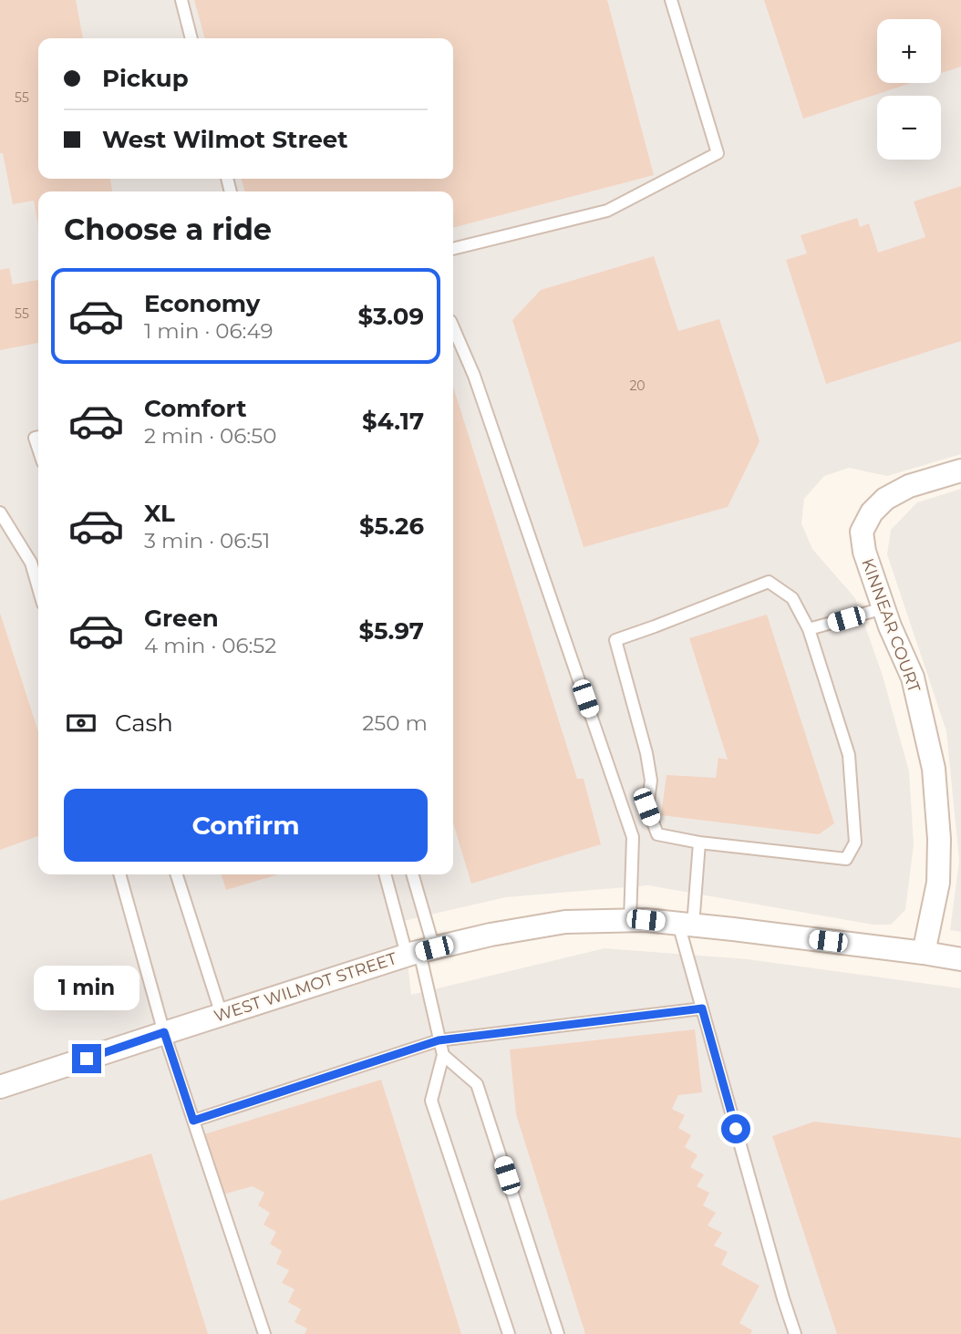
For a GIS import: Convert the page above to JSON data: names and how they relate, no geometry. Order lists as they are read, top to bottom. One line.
{"streets":{"street":["KINNEAR COURT","WEST WILMOT STREET"]},"crossings":[["KINNEAR COURT","WEST WILMOT STREET"]],"house_numbers":["55","55","20"],"page":{"map_buttons":["+","−"],"banner":["Pickup","West Wilmot Street"],"heading":"Choose a ride","list":[{"name":"Economy","note":"1 min · 06:49","value":"$3.09"},{"name":"Comfort","note":"2 min · 06:50","value":"$4.17"},{"name":"XL","note":"3 min · 06:51","value":"$5.26"},{"name":"Green","note":"4 min · 06:52","value":"$5.97"}],"pay":["Cash","250 m"],"buttons":"Confirm","bubble":"1 min"}}
